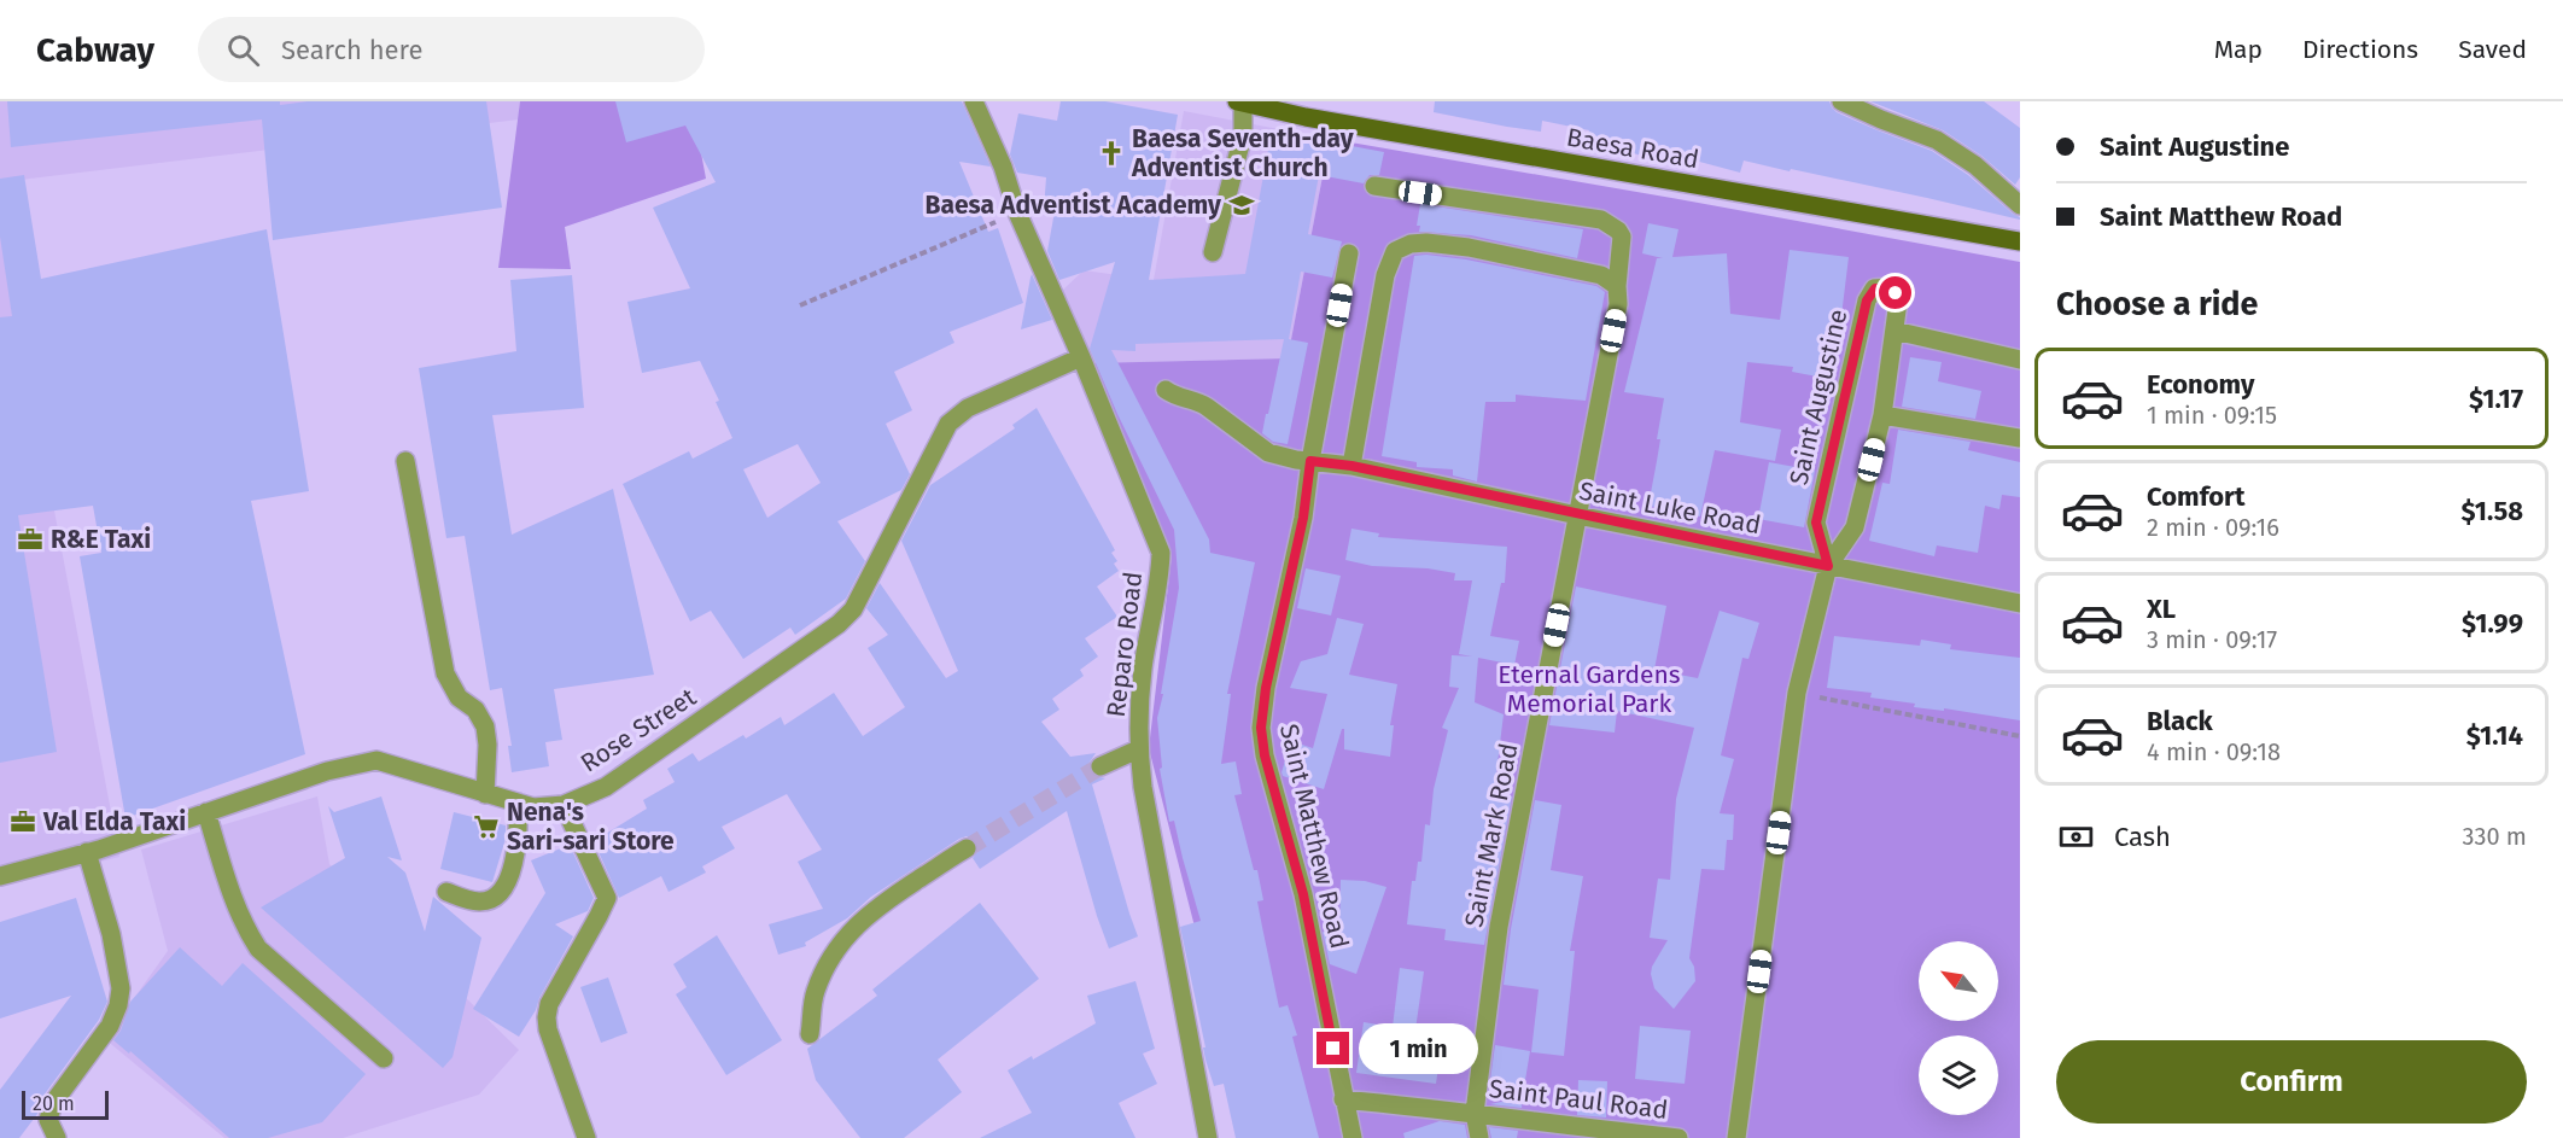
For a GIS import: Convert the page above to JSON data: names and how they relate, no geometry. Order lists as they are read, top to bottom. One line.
{"streets":{"main road":["Baesa Road"],"street":["Saint Augustine","Saint Luke Road","Reparo Road","Rose Street","Saint Mark Road","Saint Matthew Road","Saint Paul Road"]},"crossings":[["Saint Augustine","Saint Luke Road"],["Saint Luke Road","Saint Mark Road"],["Saint Luke Road","Saint Matthew Road"],["Reparo Road","Rose Street"],["Saint Mark Road","Saint Paul Road"],["Saint Matthew Road","Saint Paul Road"]],"parks":["Eternal Gardens Memorial Park"],"places":{"church":["Baesa Seventh-day Adventist Church"],"school or university":["Baesa Adventist Academy"],"office":["R&E Taxi","Val Elda Taxi"],"supermarket":["Nena's Sari-sari Store"]},"scale_bar":"20 m","north":"top left","page":{"header":"Cabway","search":"Search here","nav":["Map","Directions","Saved"],"banner":["Saint Augustine","Saint Matthew Road"],"heading":"Choose a ride","list":[{"name":"Economy","note":"1 min · 09:15","value":"$1.17"},{"name":"Comfort","note":"2 min · 09:16","value":"$1.58"},{"name":"XL","note":"3 min · 09:17","value":"$1.99"},{"name":"Black","note":"4 min · 09:18","value":"$1.14"}],"pay":["Cash","330 m"],"bubble":"1 min","buttons":"Confirm","scale":"20 m"}}
